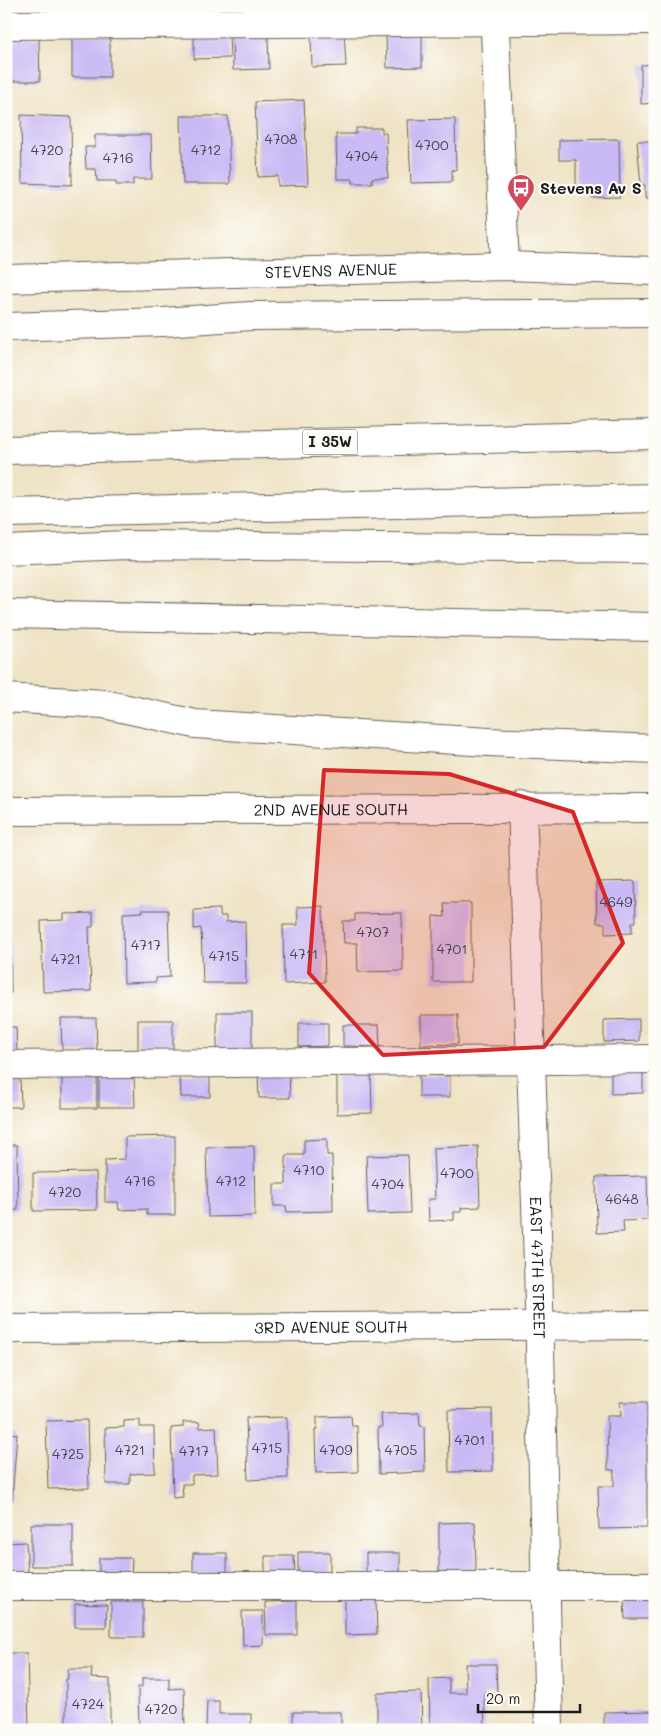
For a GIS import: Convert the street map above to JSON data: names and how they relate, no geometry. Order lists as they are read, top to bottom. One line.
{"streets":{"main road":["STEVENS AVENUE","I 35W","2ND AVENUE SOUTH","EAST 47TH STREET","3RD AVENUE SOUTH"]},"crossings":[["2ND AVENUE SOUTH","EAST 47TH STREET"],["EAST 47TH STREET","3RD AVENUE SOUTH"]],"places":{"bus stop":["Stevens Av S"]},"house_numbers":["4708","4700","4720","4712","4704","4716","4649","4707","4717","4701","4711","4715","4721","4710","4700","4716","4712","4704","4720","4648","4701","4715","4721","4709","4705","4717","4725","4724","4720"],"scale_bar":"20 m"}
